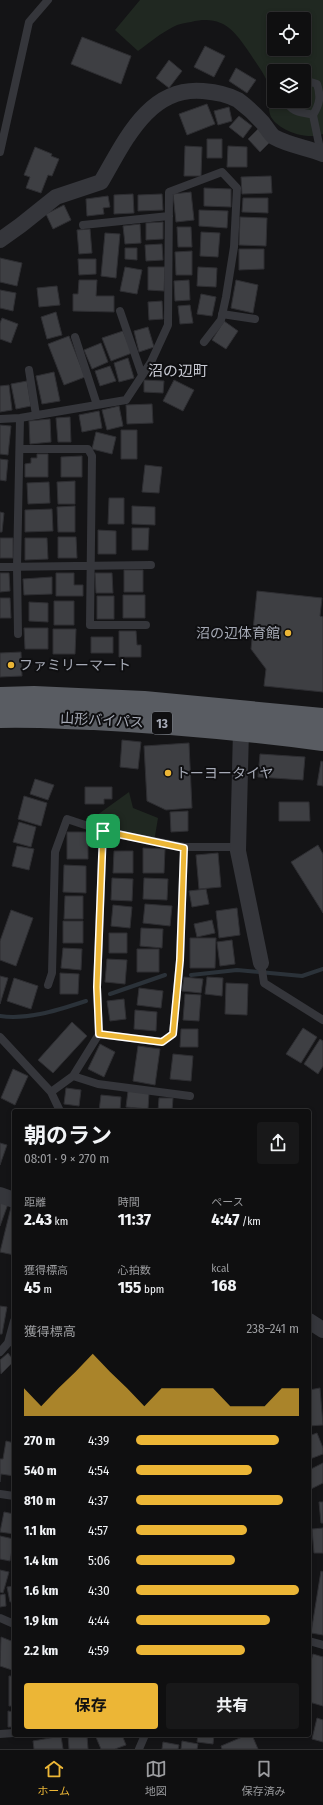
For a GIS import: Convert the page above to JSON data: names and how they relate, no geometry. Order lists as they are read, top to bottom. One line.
{"streets":{"highway":["山形バイパス","13"]},"districts":["沼の辺町"],"places":["沼の辺体育館","ファミリーマート","トーヨータイヤ"],"page":{"heading":["朝のラン","08:01 · 9 × 270 m"],"stats":[["距離","2.43 km"],["時間","11:37"],["ペース","4:47 /km"],["獲得標高","45 m"],["心拍数","155 bpm"],["kcal","168"]],"chart":["獲得標高","238–241 m"],"list":[{"name":"270 m","note":"4:39"},{"name":"540 m","note":"4:54"},{"name":"810 m","note":"4:37"},{"name":"1.1 km","note":"4:57"},{"name":"1.4 km","note":"5:06"},{"name":"1.6 km","note":"4:30"},{"name":"1.9 km","note":"4:44"},{"name":"2.2 km","note":"4:59"}],"buttons":["保存","共有"],"tabs":["ホーム","地図","保存済み"]}}
